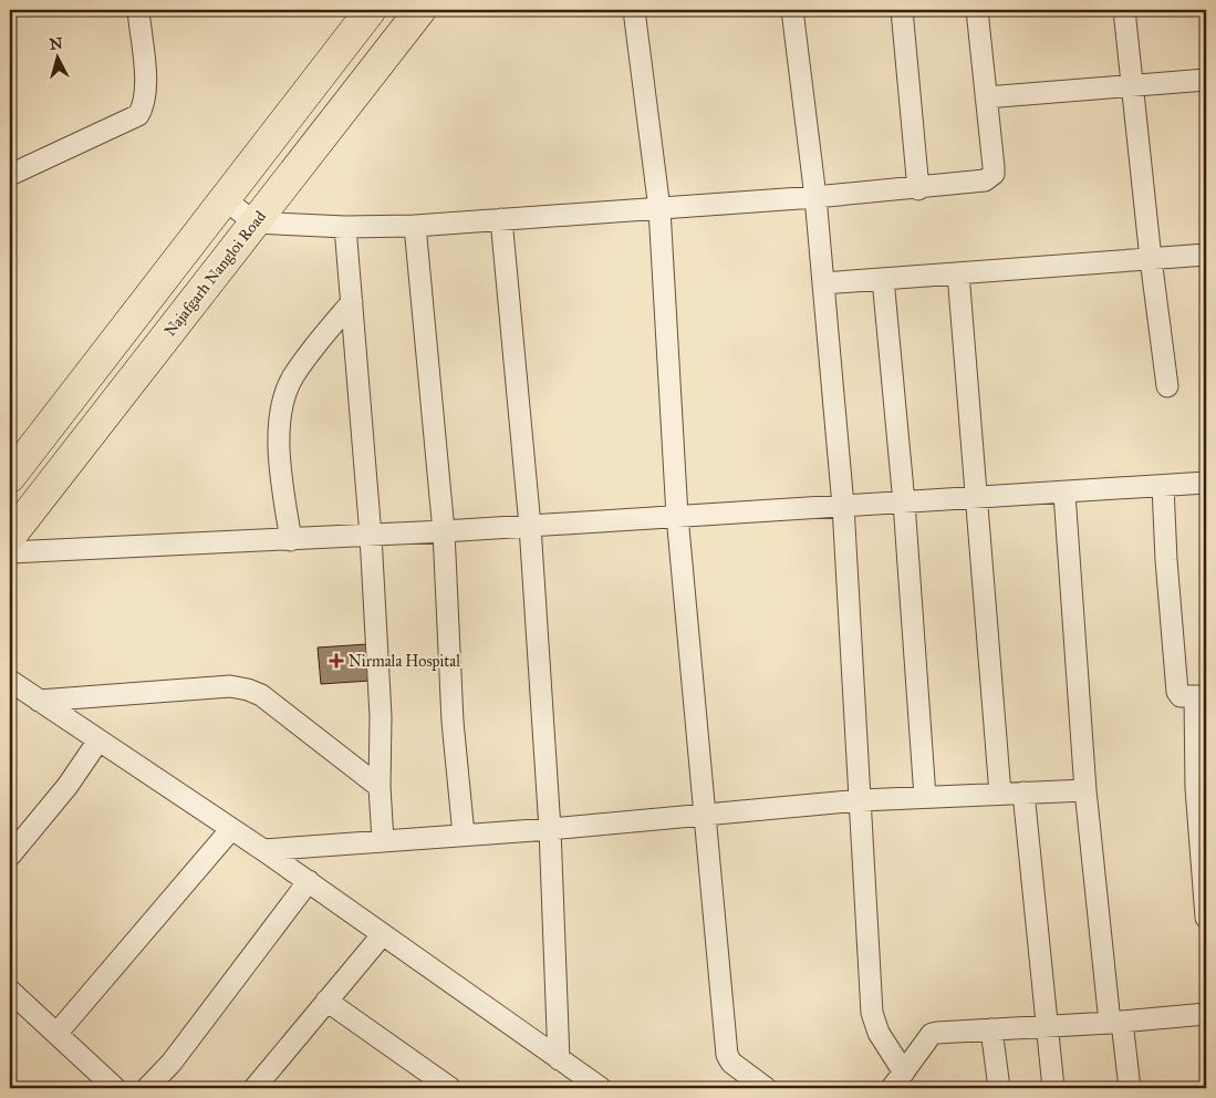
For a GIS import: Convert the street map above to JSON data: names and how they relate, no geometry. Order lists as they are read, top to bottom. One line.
{"streets":{"main road":["Najafgarh Nangloi Road"]},"places":{"health":["Nirmala Hospital"]},"north":"top"}
